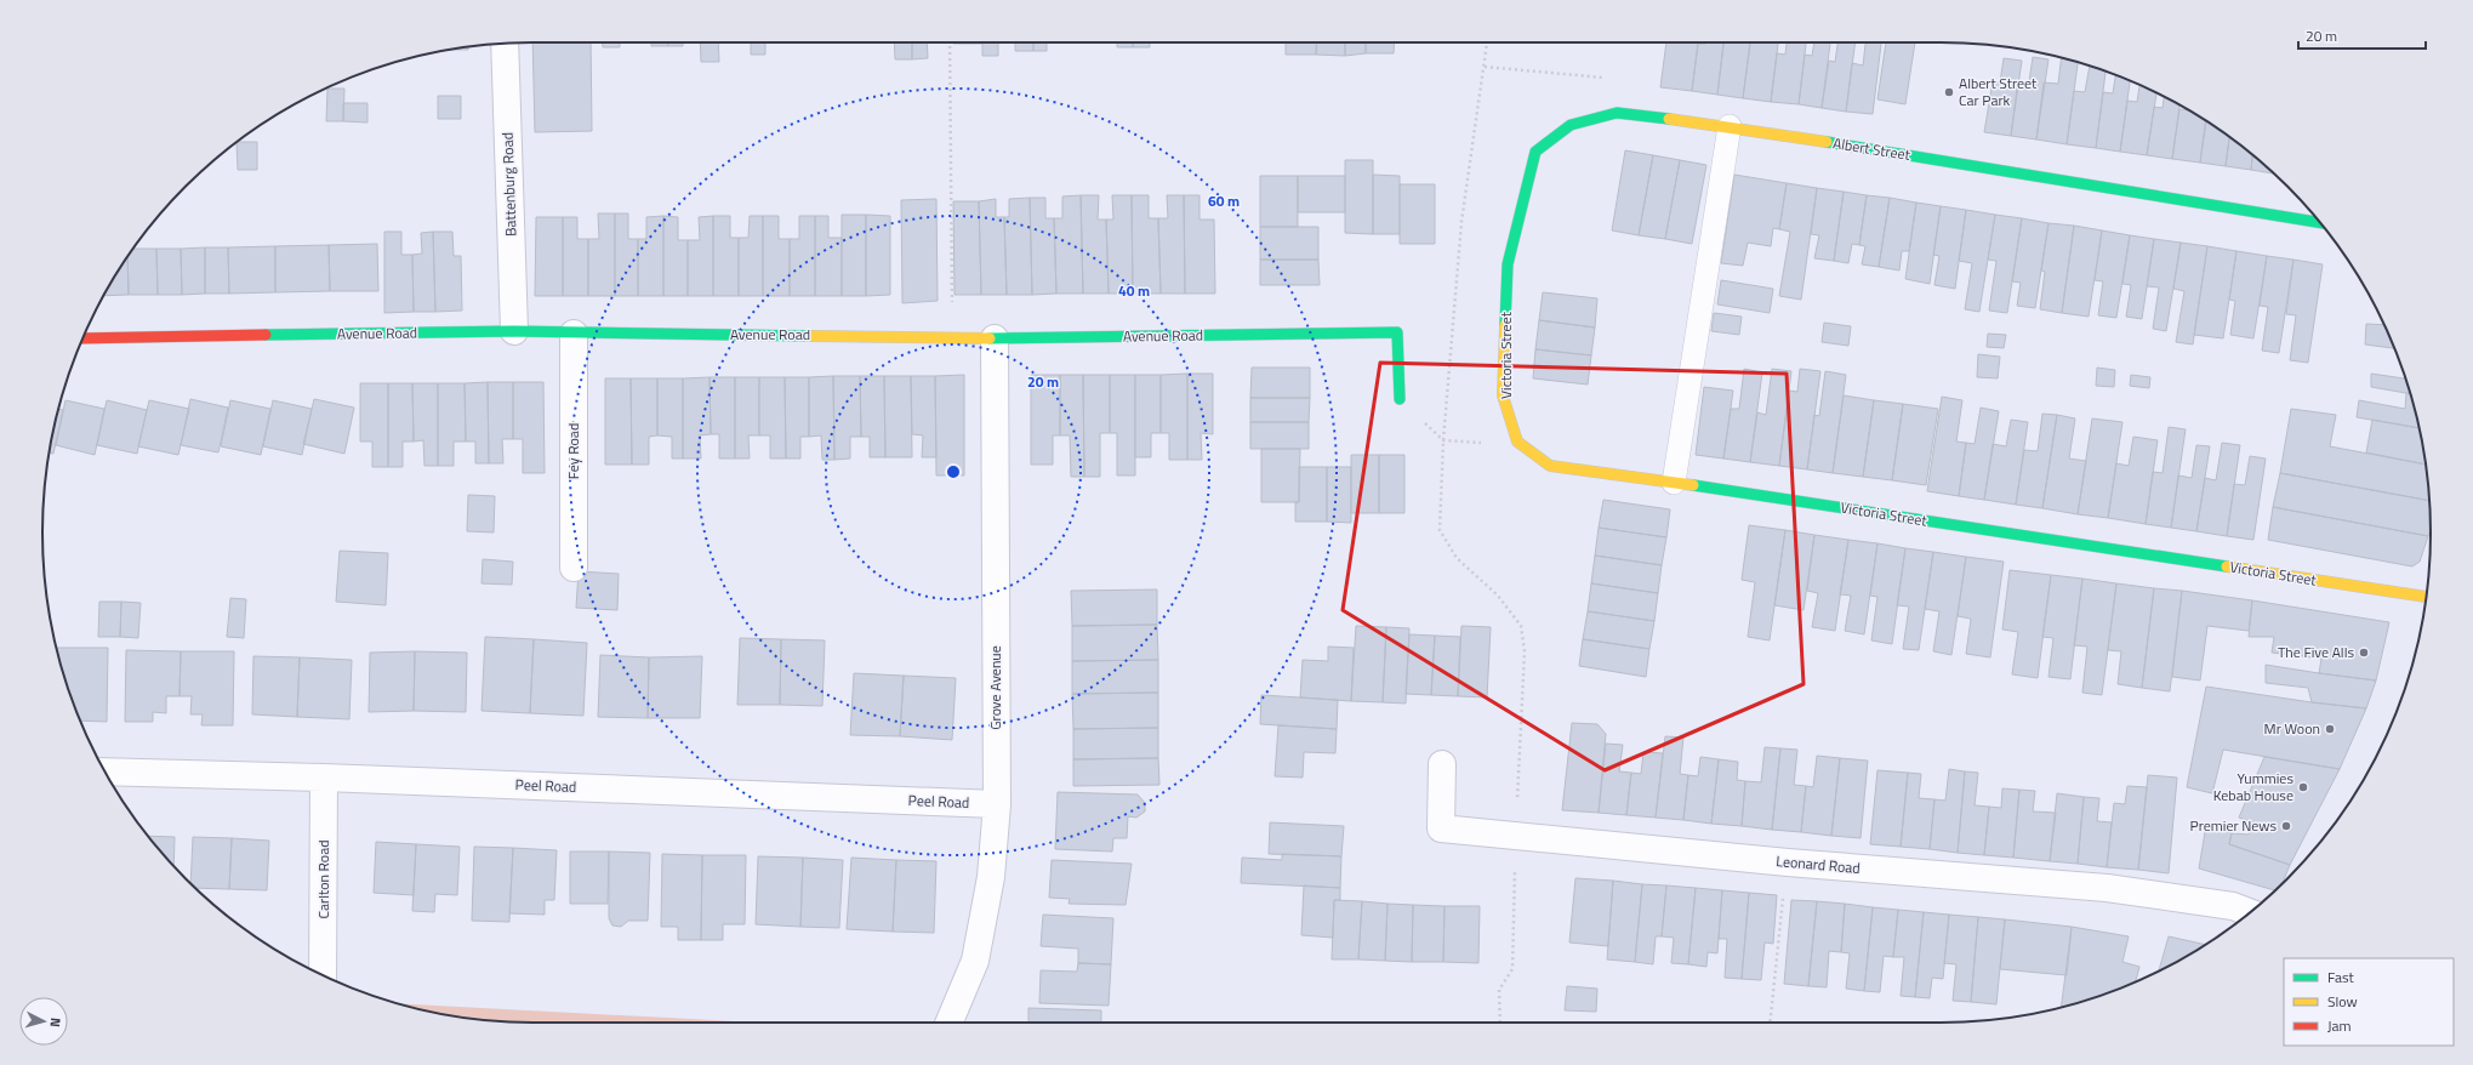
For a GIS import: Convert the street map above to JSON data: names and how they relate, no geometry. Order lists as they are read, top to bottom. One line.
{"streets":{"street":["Albert Street","Battenburg Road","Avenue Road","Victoria Street","Fey Road","Grove Avenue","Peel Road","Leonard Road","Carlton Road"]},"crossings":[["Albert Street","Victoria Street"],["Battenburg Road","Avenue Road"],["Avenue Road","Fey Road"],["Avenue Road","Grove Avenue"],["Grove Avenue","Peel Road"],["Peel Road","Carlton Road"]],"places":["Albert Street Car Park","The Five Alls","Mr Woon","Yummies Kebab House","Premier News"],"legend":["Fast","Slow","Jam"],"scale_bar":"20 m","north":"right","rings":["60 m","40 m","20 m"]}
